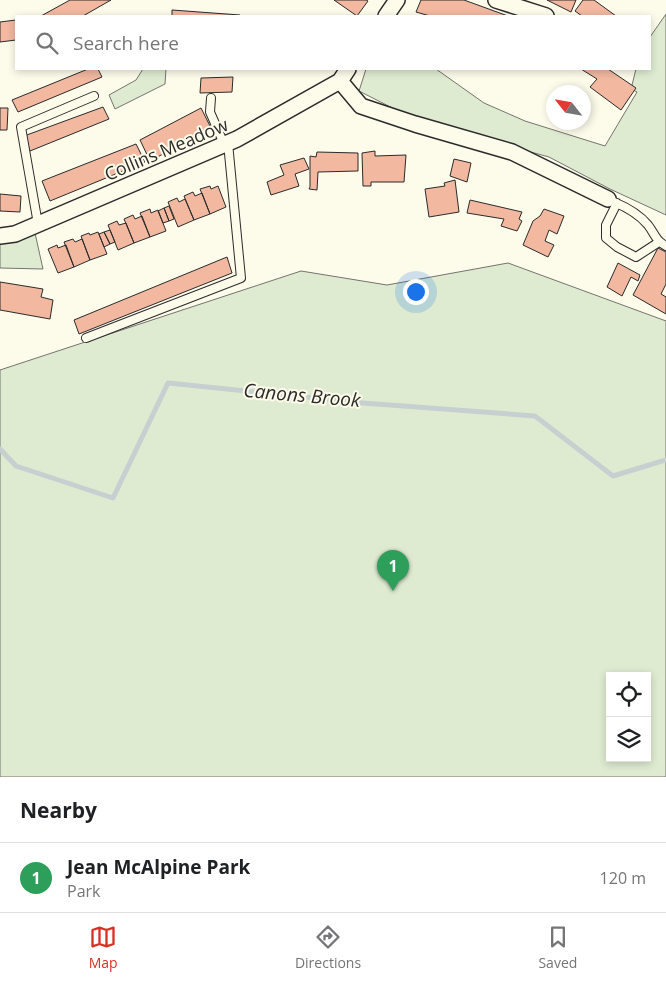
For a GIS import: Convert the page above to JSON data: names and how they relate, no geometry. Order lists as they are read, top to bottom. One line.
{"streets":{"street":["Collins Meadow"]},"water":["Canons Brook"],"north":"top left","page":{"search":"Search here","pins":"1","heading":"Nearby","list":[{"mark":"1","name":"Jean McAlpine Park","note":"Park","value":"120 m"}],"nav":["Map","Directions","Saved"]}}
